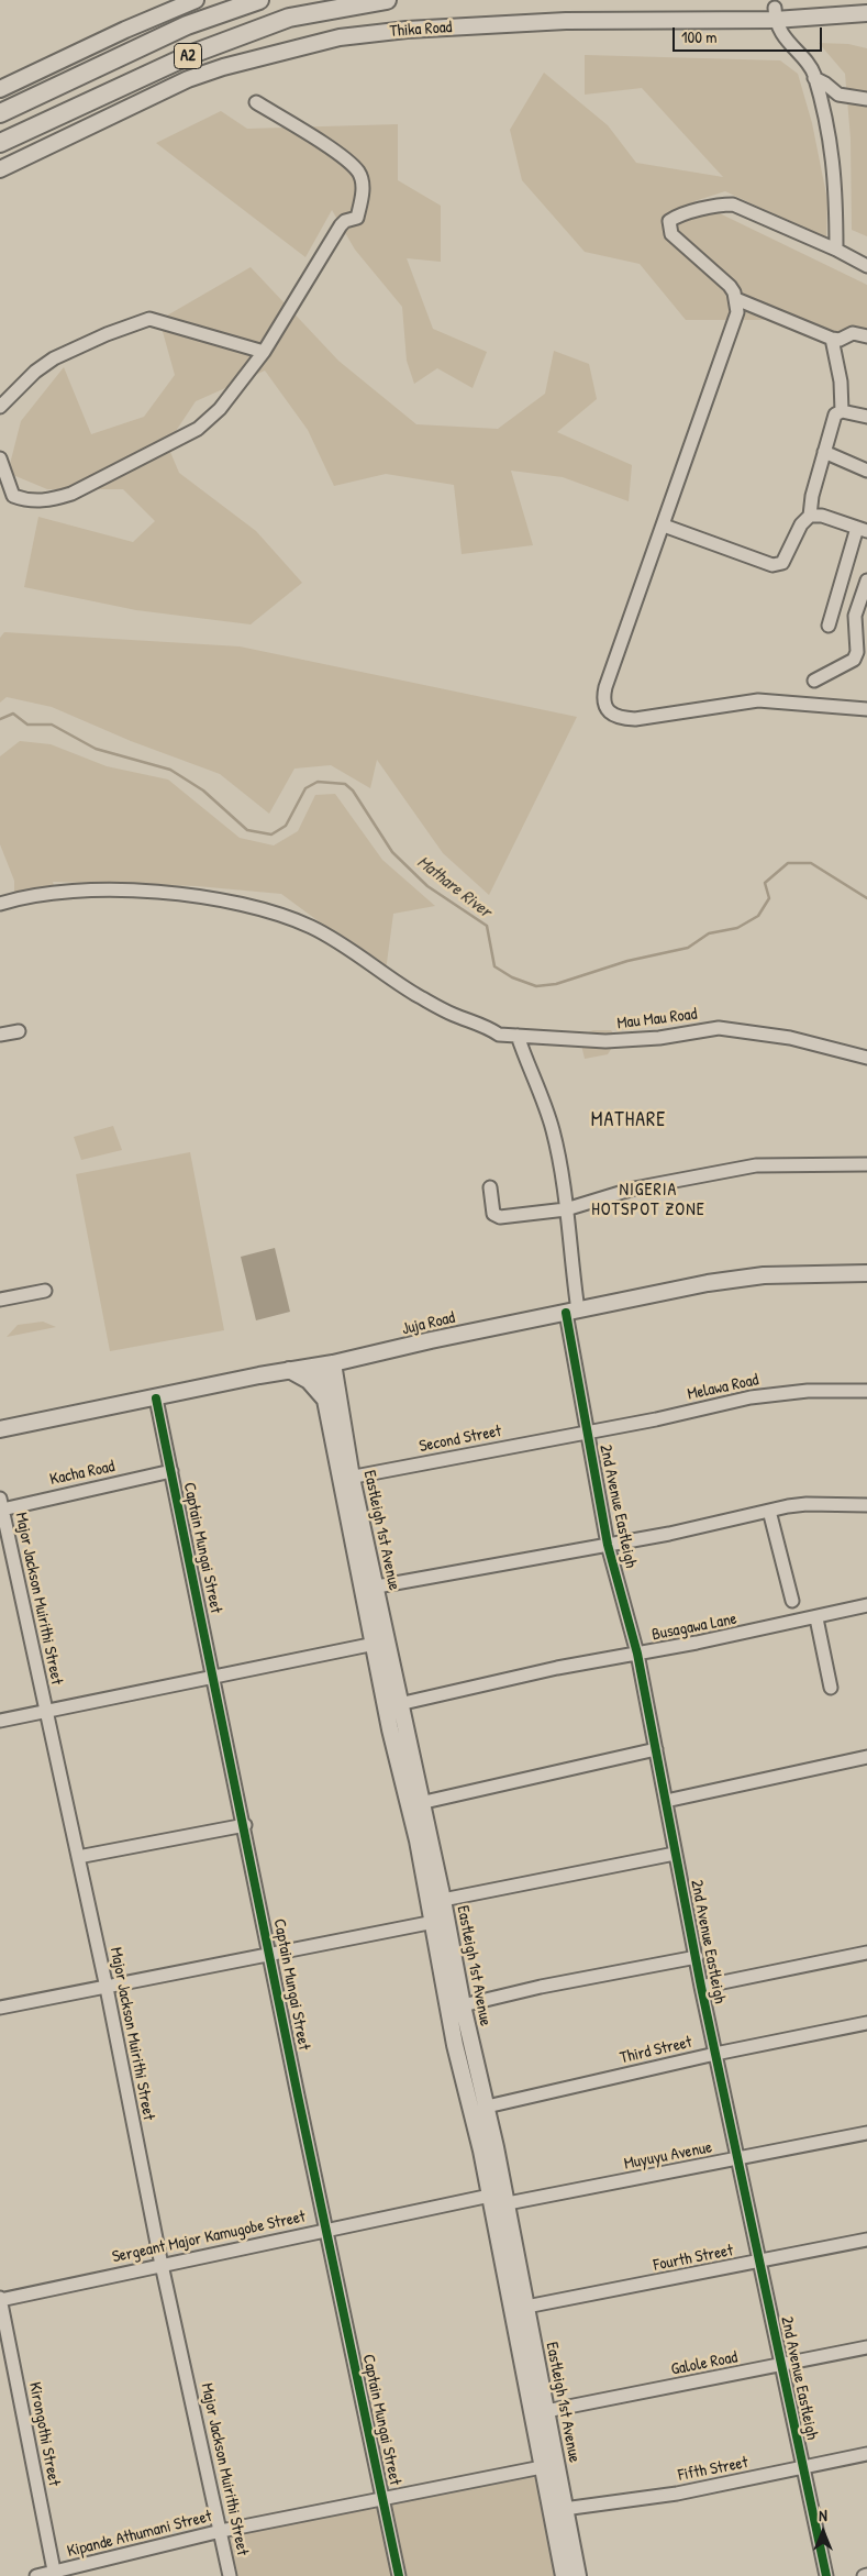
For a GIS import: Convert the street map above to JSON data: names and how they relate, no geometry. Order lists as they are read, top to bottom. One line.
{"streets":{"highway":["Thika Road","A2"],"main road":["Juja Road","Eastleigh 1st Avenue"],"street":["Mau Mau Road","Melawa Road","Second Street","Kacha Road","2nd Avenue Eastleigh","Captain Mungai Street","Major Jackson Muirithi Street","Busagawa Lane","Third Street","Muyuyu Avenue","Sergeant Major Kamugobe Street","Fourth Street","Galole Road","Kirongothi Street","Fifth Street","Kipande Athumani Street"]},"crossings":[["Mau Mau Road","2nd Avenue Eastleigh"],["Juja Road","2nd Avenue Eastleigh"],["Juja Road","Eastleigh 1st Avenue"],["Juja Road","Captain Mungai Street"],["Melawa Road","Second Street"],["Melawa Road","2nd Avenue Eastleigh"],["Second Street","2nd Avenue Eastleigh"],["Second Street","Eastleigh 1st Avenue"],["Kacha Road","Captain Mungai Street"],["Kacha Road","Major Jackson Muirithi Street"],["2nd Avenue Eastleigh","Busagawa Lane"],["2nd Avenue Eastleigh","Third Street"],["2nd Avenue Eastleigh","Muyuyu Avenue"],["2nd Avenue Eastleigh","Fourth Street"],["2nd Avenue Eastleigh","Galole Road"],["2nd Avenue Eastleigh","Fifth Street"],["Eastleigh 1st Avenue","Busagawa Lane"],["Eastleigh 1st Avenue","Third Street"],["Eastleigh 1st Avenue","Muyuyu Avenue"],["Eastleigh 1st Avenue","Sergeant Major Kamugobe Street"],["Eastleigh 1st Avenue","Fourth Street"],["Eastleigh 1st Avenue","Galole Road"],["Eastleigh 1st Avenue","Fifth Street"],["Eastleigh 1st Avenue","Kipande Athumani Street"],["Captain Mungai Street","Sergeant Major Kamugobe Street"],["Captain Mungai Street","Kipande Athumani Street"],["Major Jackson Muirithi Street","Sergeant Major Kamugobe Street"],["Major Jackson Muirithi Street","Kipande Athumani Street"],["Sergeant Major Kamugobe Street","Kirongothi Street"],["Kirongothi Street","Kipande Athumani Street"]],"districts":["MATHARE","NIGERIA HOTSPOT ZONE"],"water":["Mathare River"],"scale_bar":"100 m","north":"top"}
